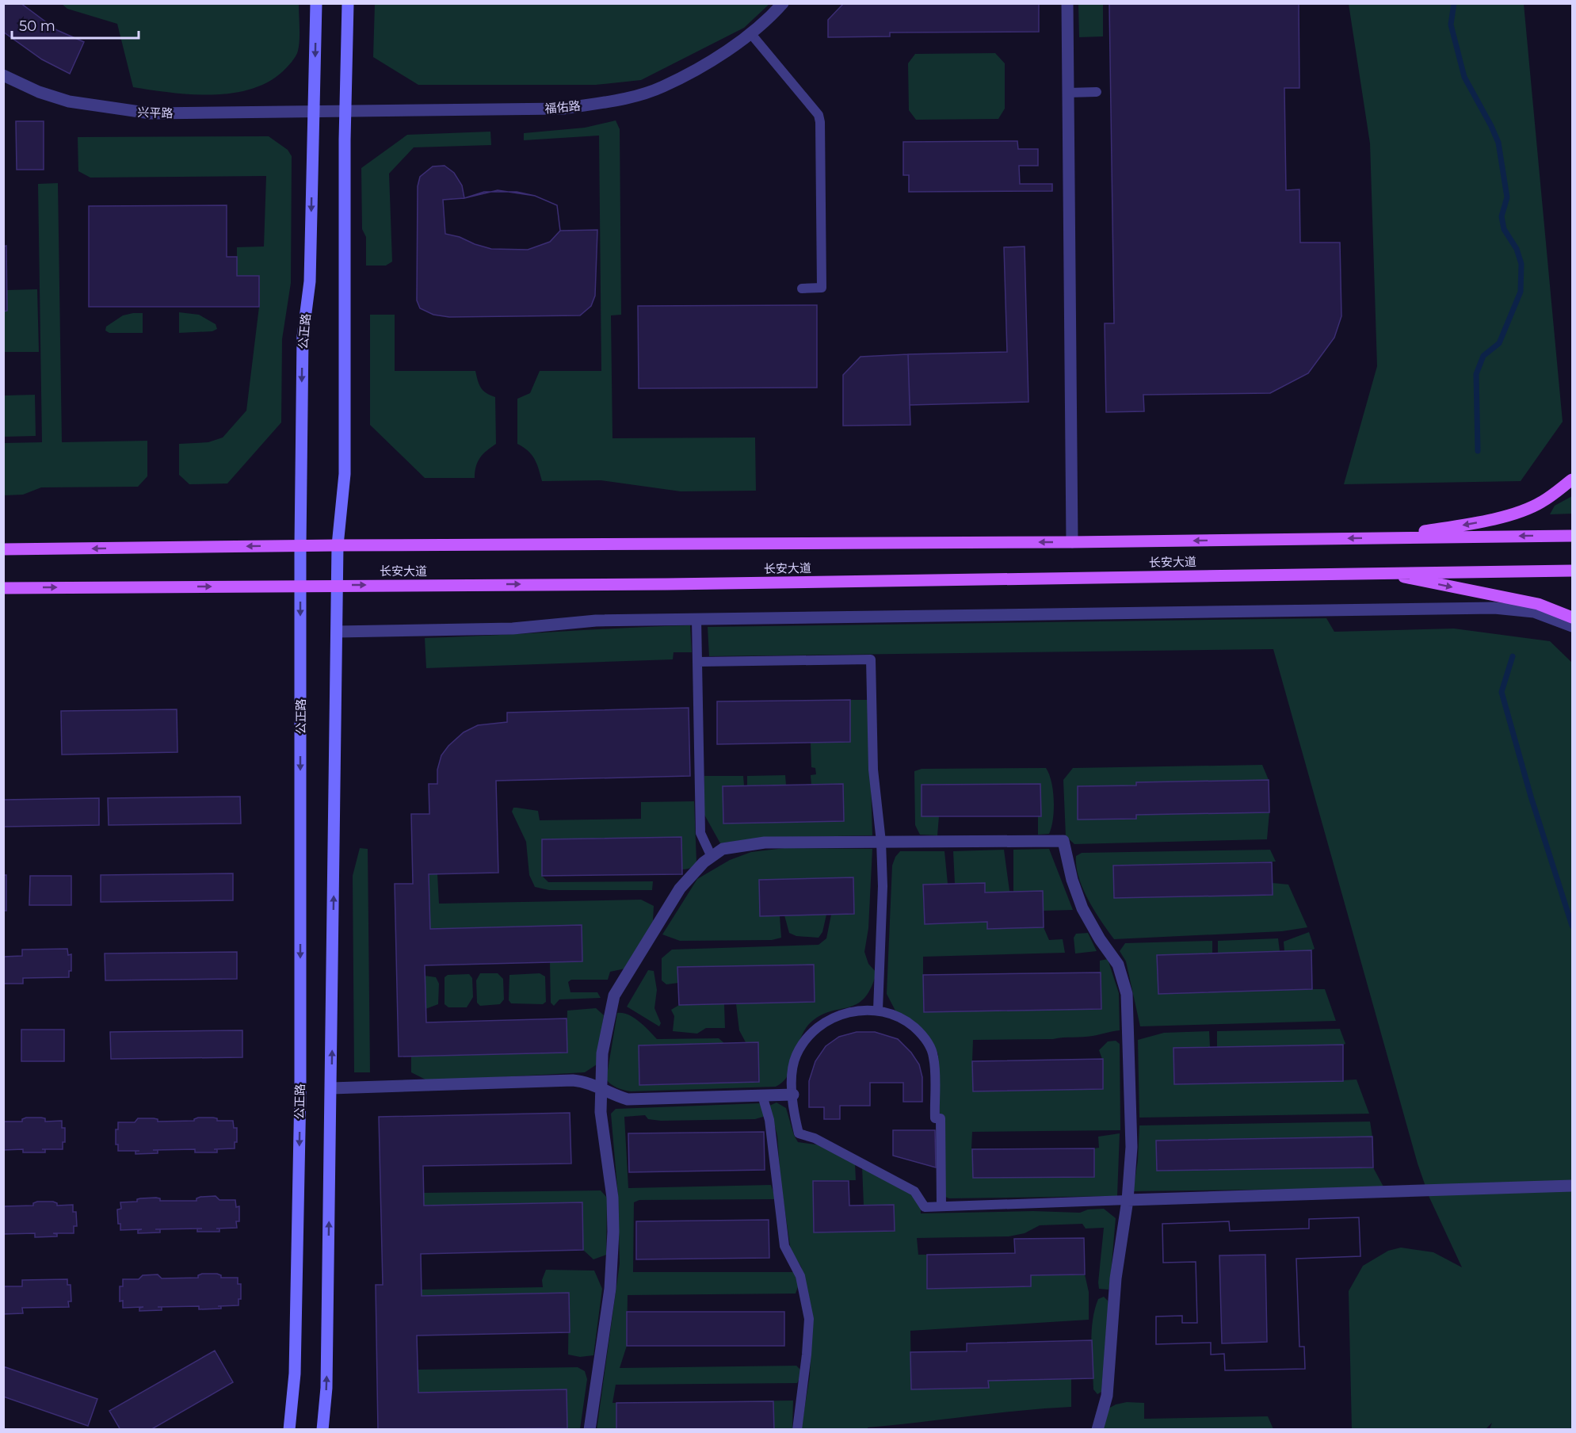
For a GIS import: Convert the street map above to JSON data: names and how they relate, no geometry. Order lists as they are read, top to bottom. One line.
{"streets":{"main road":["公正路","长安大道"],"street":["福佑路","兴平路"]},"crossings":[["福佑路","兴平路"],["福佑路","公正路"],["兴平路","公正路"],["公正路","长安大道"]],"scale_bar":"50 m"}
